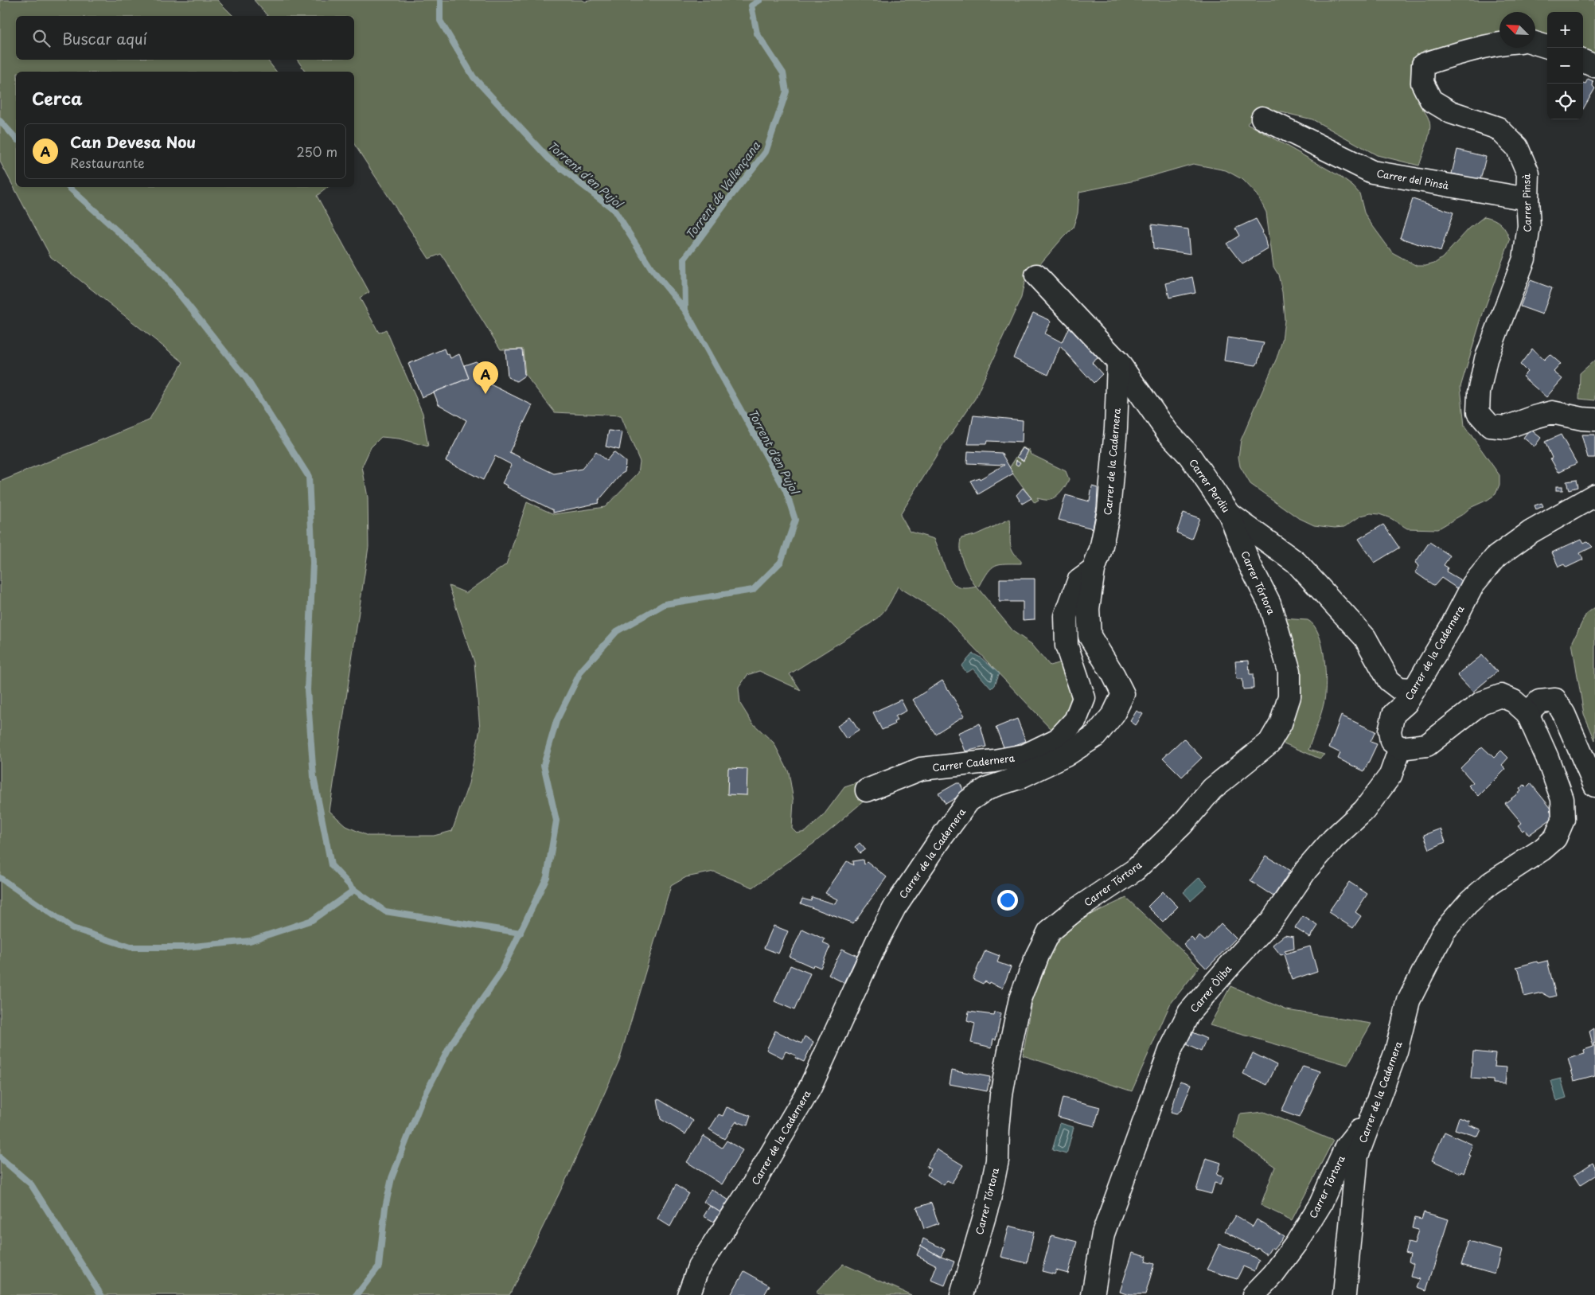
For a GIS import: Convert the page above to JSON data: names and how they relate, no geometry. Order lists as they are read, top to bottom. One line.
{"streets":{"street":["Carrer del Pinsà","Carrer Pinsà","Carrer de la Cadernera","Carrer Perdiu","Carrer Tórtora","Carrer Cadernera","Carrer Òliba"]},"crossings":[["Carrer del Pinsà","Carrer Pinsà"],["Carrer de la Cadernera","Carrer Perdiu"],["Carrer de la Cadernera","Carrer Tórtora"],["Carrer de la Cadernera","Carrer Cadernera"],["Carrer de la Cadernera","Carrer Òliba"],["Carrer Perdiu","Carrer Tórtora"]],"water":["Torrent d'en Pujol","Torrent de Vallençana"],"north":"top left","page":{"map_buttons":["+","−"],"search":"Buscar aquí","heading":"Cerca","list":[{"mark":"A","name":"Can Devesa Nou","note":"Restaurante","value":"250 m"}],"pins":"A"}}
